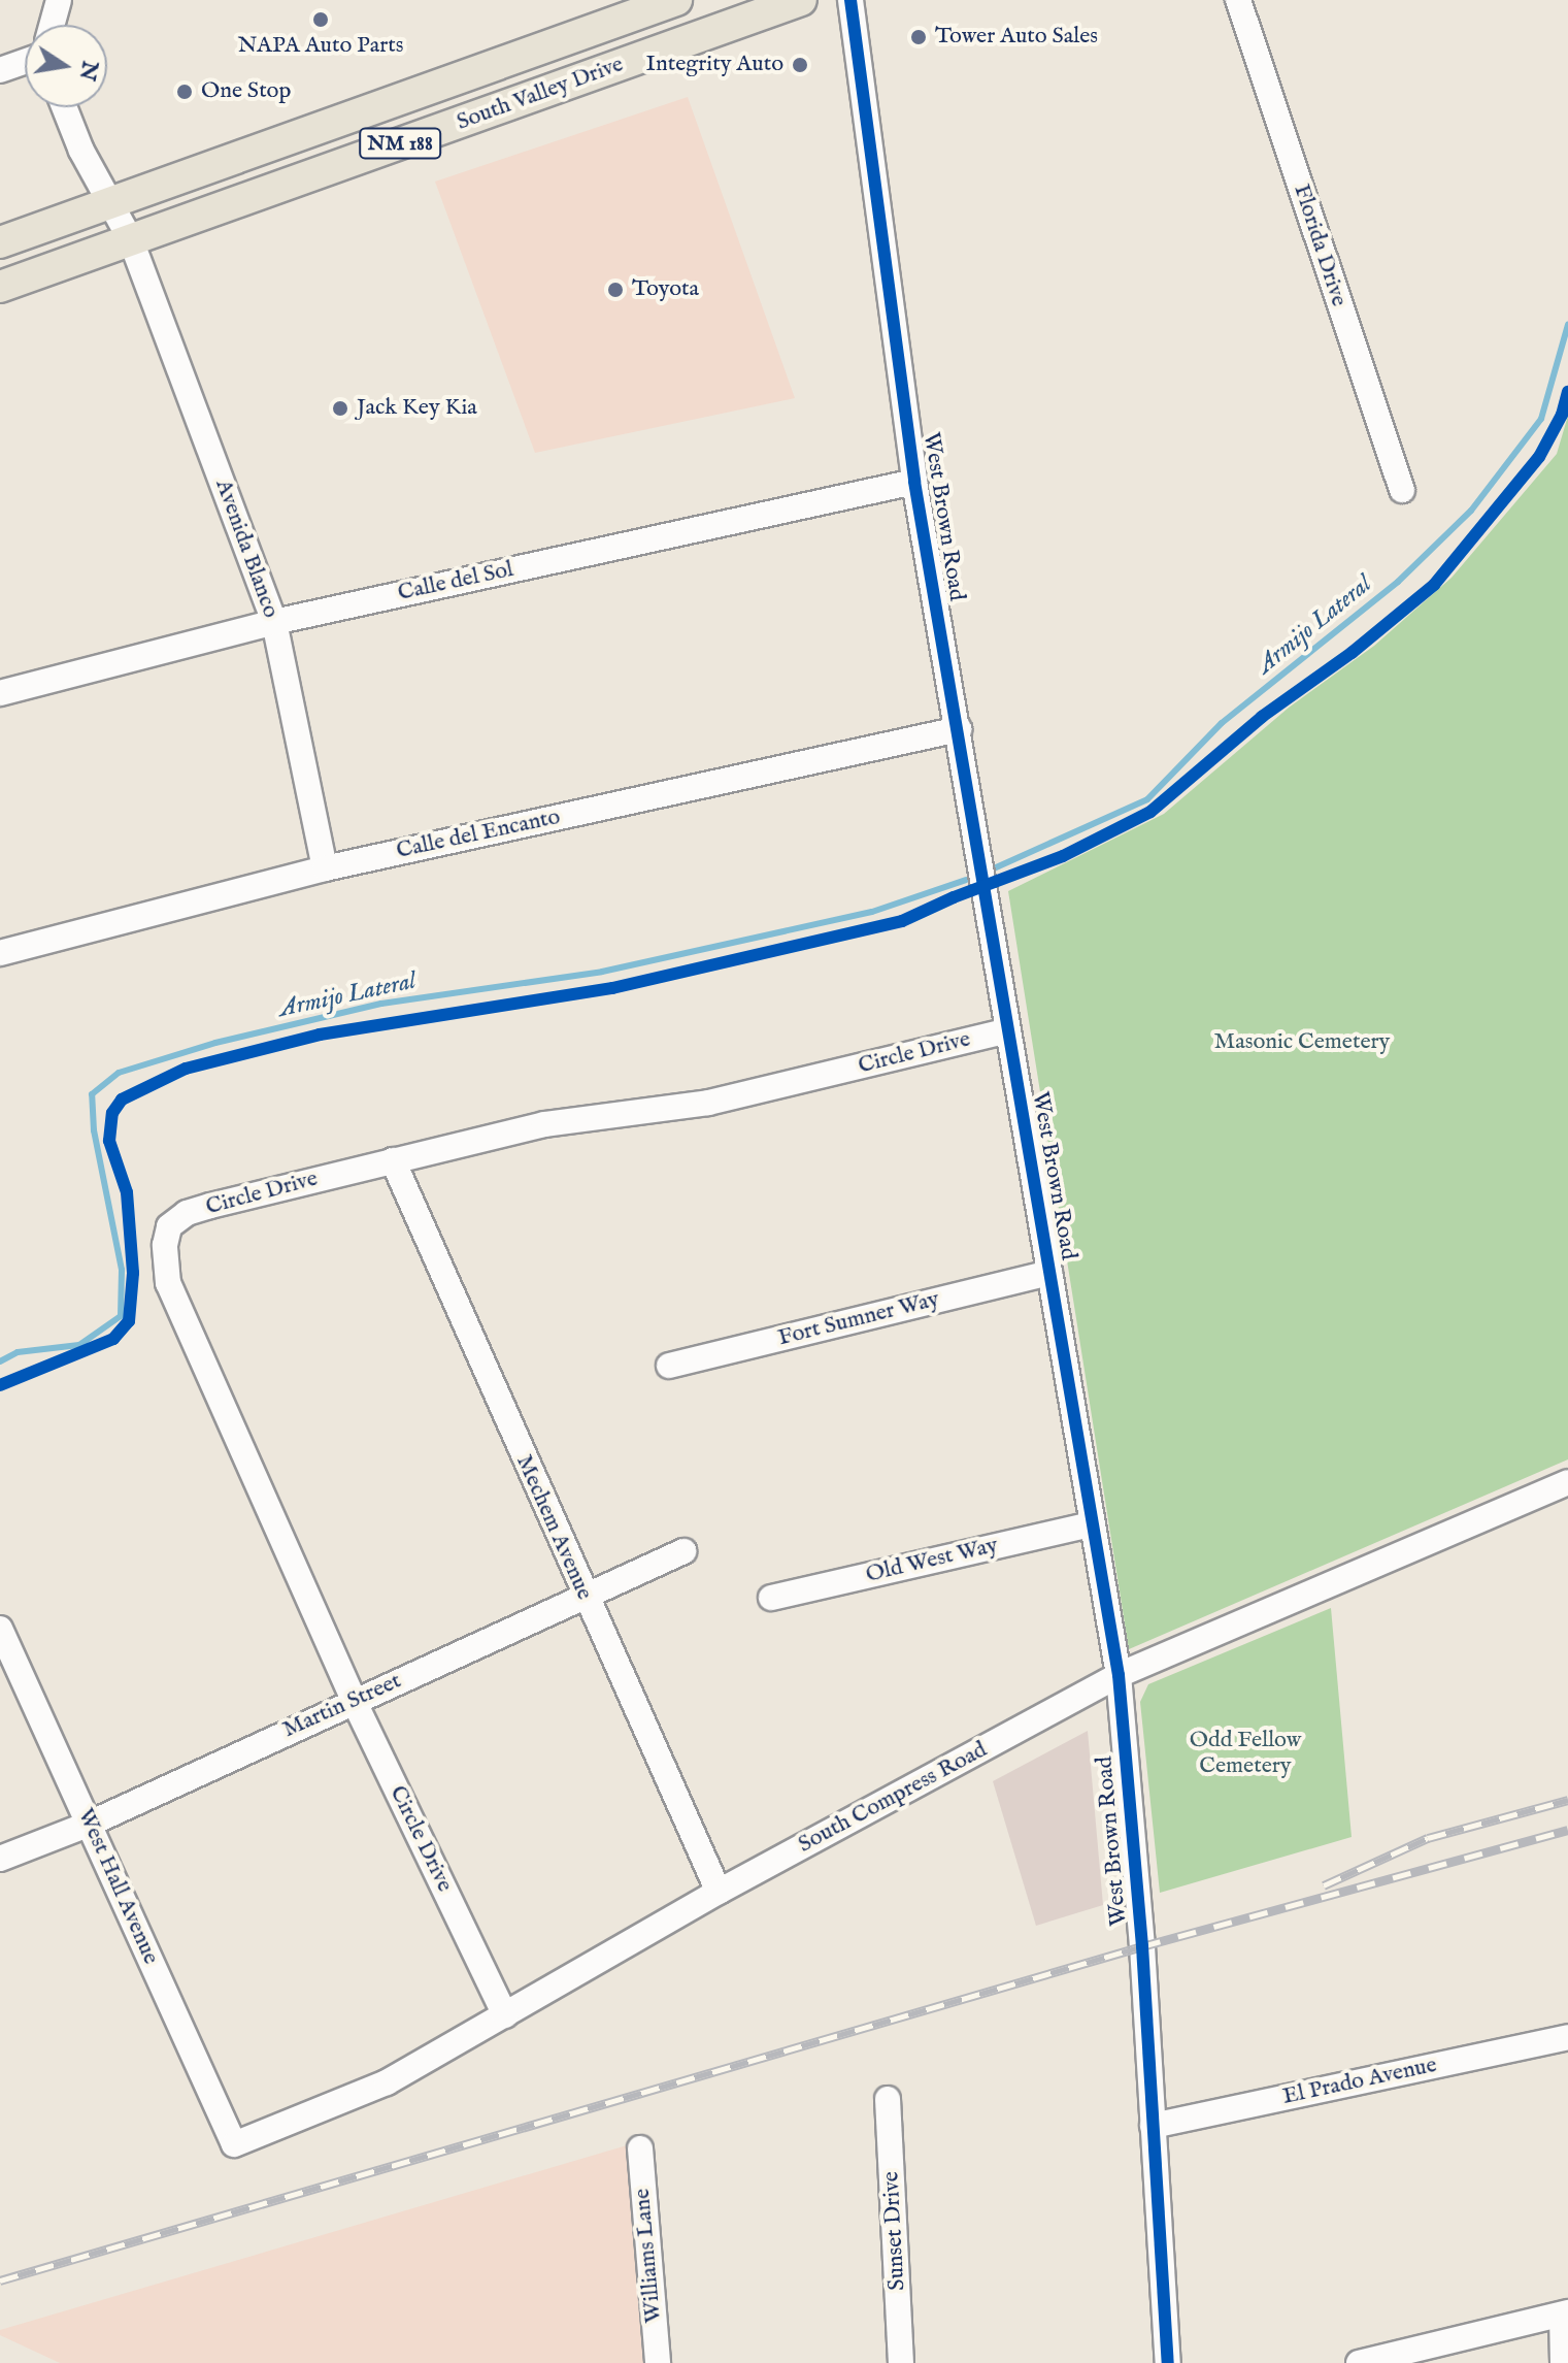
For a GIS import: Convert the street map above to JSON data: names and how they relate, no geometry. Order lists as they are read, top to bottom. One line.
{"streets":{"main road":["South Valley Drive","NM 188"],"street":["Florida Drive","West Brown Road","Avenida Blanco","Calle del Sol","Calle del Encanto","Circle Drive","Fort Sumner Way","Mechem Avenue","Old West Way","Martin Street","South Compress Road","West Hall Avenue","El Prado Avenue","Sunset Drive","Williams Lane"]},"crossings":[["South Valley Drive","Avenida Blanco"],["West Brown Road","Calle del Sol"],["West Brown Road","Calle del Encanto"],["West Brown Road","Circle Drive"],["West Brown Road","Fort Sumner Way"],["West Brown Road","Old West Way"],["West Brown Road","South Compress Road"],["West Brown Road","El Prado Avenue"],["Avenida Blanco","Calle del Sol"],["Avenida Blanco","Calle del Encanto"],["Circle Drive","Mechem Avenue"],["Circle Drive","Martin Street"],["Circle Drive","South Compress Road"],["Mechem Avenue","Martin Street"],["Mechem Avenue","South Compress Road"],["Martin Street","West Hall Avenue"],["South Compress Road","West Hall Avenue"]],"water":["Armijo Lateral"],"parks":["Masonic Cemetery","Odd Fellow Cemetery"],"places":["NAPA Auto Parts","Tower Auto Sales","Integrity Auto","One Stop","Toyota","Jack Key Kia"],"north":"right"}
